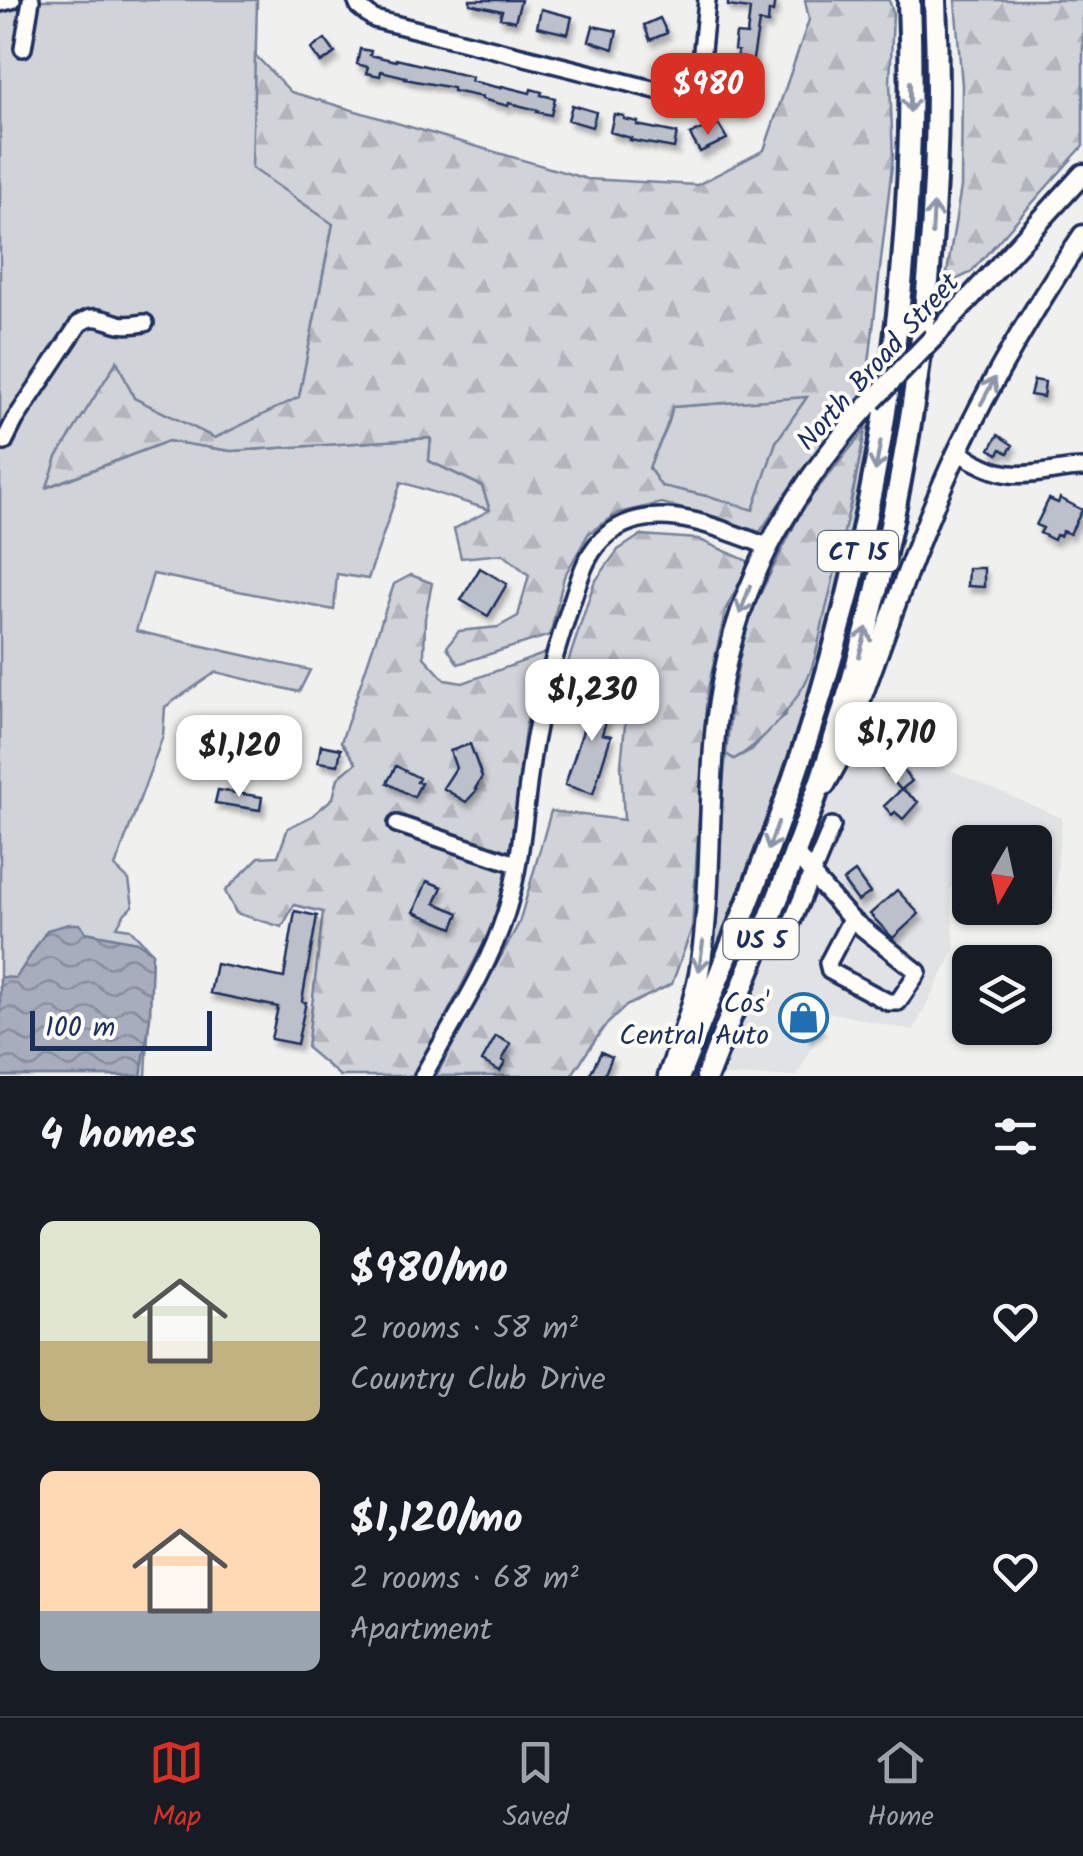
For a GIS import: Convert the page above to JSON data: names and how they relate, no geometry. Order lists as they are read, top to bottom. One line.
{"streets":{"highway":["CT 15","US 5"],"main road":["North Broad Street"]},"crossings":[["CT 15","US 5"]],"places":{"shop":["Cos' Central Auto"]},"scale_bar":"100 m","north":"bottom","page":{"price":["$980","$1,230","$1,710","$1,120"],"scale":"100 m","heading":"4 homes","list":[{"name":"$980/mo","note":"2 rooms · 58 m² · Country Club Drive"},{"name":"$1,120/mo","note":"2 rooms · 68 m² · Apartment"}],"tabs":["Map","Saved","Home"]}}
